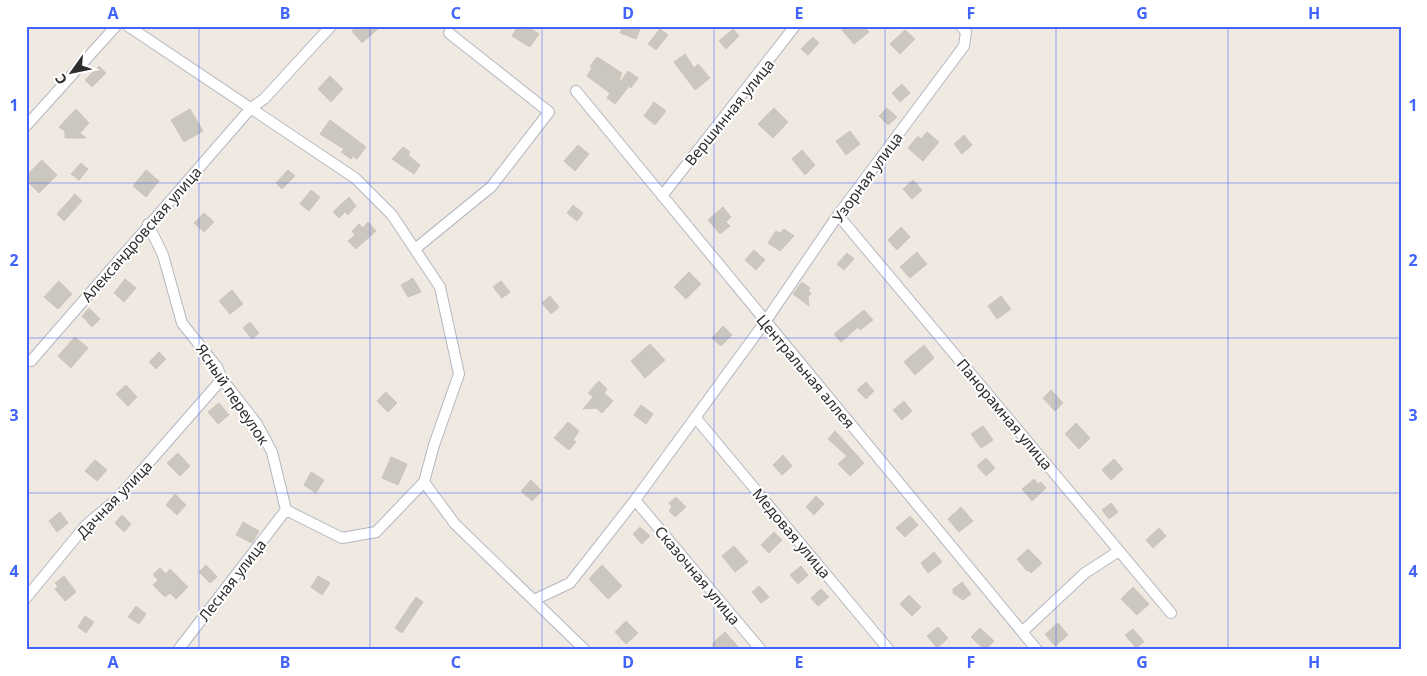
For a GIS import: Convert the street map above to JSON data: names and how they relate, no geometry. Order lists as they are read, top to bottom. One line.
{"streets":{"street":["Вершинная улица","Узорная улица","Александровская улица","Центральная аллея","Ясный переулок","Панорамная улица","Дачная улица","Медовая улица","Сказочная улица","Лесная улица"]},"crossings":[["Вершинная улица","Центральная аллея"],["Узорная улица","Центральная аллея"],["Узорная улица","Панорамная улица"],["Узорная улица","Медовая улица"],["Узорная улица","Сказочная улица"],["Александровская улица","Ясный переулок"],["Ясный переулок","Дачная улица"],["Ясный переулок","Лесная улица"]],"north":"bottom left","grid":{"columns":["A","B","C","D","E","F","G","H"],"rows":["1","2","3","4"]}}
